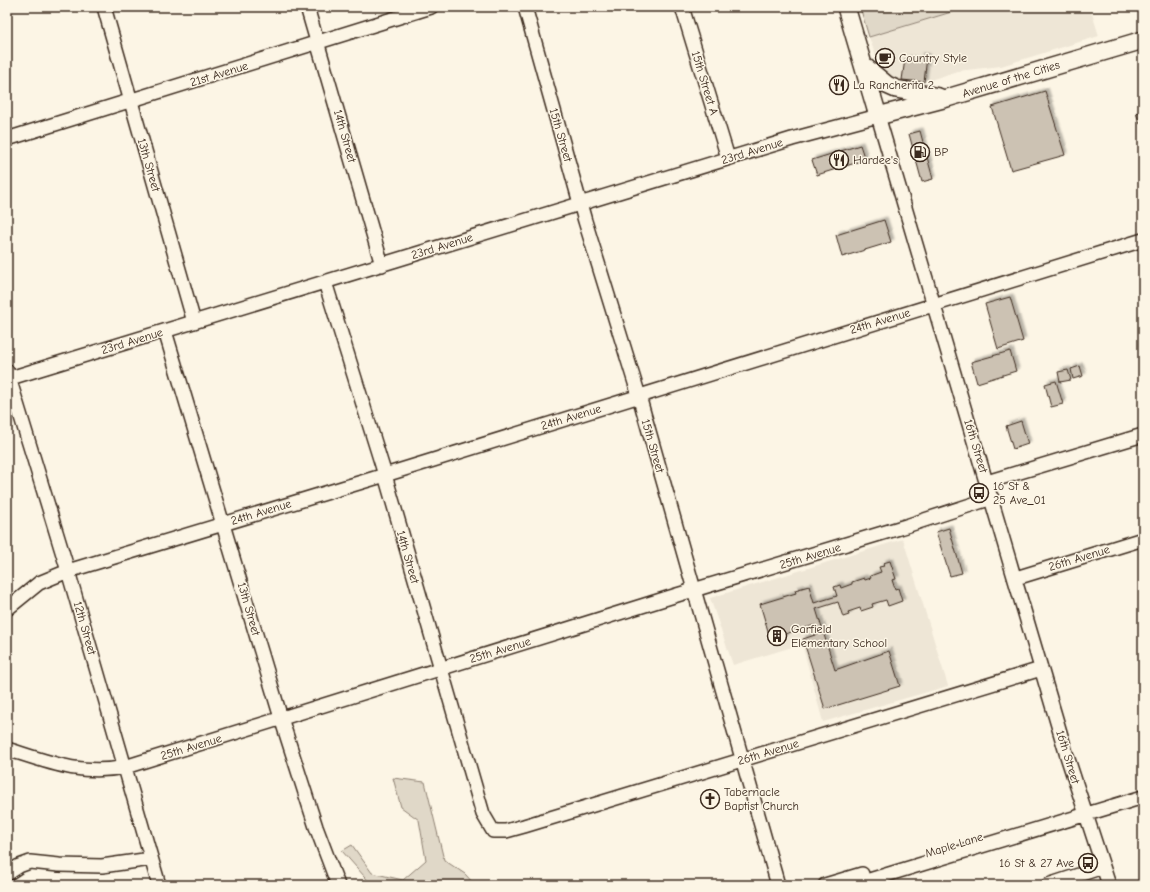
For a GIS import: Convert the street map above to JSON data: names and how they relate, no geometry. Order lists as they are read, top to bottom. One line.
{"streets":{"main road":["Avenue of the Cities","16th Street"],"street":["21st Avenue","15th Street A","15th Street","14th Street","23rd Avenue","13th Street","24th Avenue","25th Avenue","26th Avenue","12th Street","Maple Lane"]},"crossings":[["21st Avenue","14th Street"],["21st Avenue","13th Street"],["Avenue of the Cities","23rd Avenue"],["Avenue of the Cities","16th Street"],["15th Street A","23rd Avenue"],["15th Street","23rd Avenue"],["15th Street","24th Avenue"],["15th Street","25th Avenue"],["15th Street","26th Avenue"],["14th Street","23rd Avenue"],["14th Street","24th Avenue"],["14th Street","25th Avenue"],["14th Street","26th Avenue"],["23rd Avenue","13th Street"],["23rd Avenue","16th Street"],["23rd Avenue","12th Street"],["13th Street","24th Avenue"],["13th Street","25th Avenue"],["24th Avenue","16th Street"],["24th Avenue","12th Street"],["16th Street","25th Avenue"],["16th Street","26th Avenue"],["16th Street","Maple Lane"],["25th Avenue","12th Street"]],"places":{"cafe":["Country Style"],"restaurant":["La Rancherita 2","Hardee's"],"fuel station":["BP"],"bus stop":["16 St & 25 Ave_01","16 St & 27 Ave"],"building":["Garfield Elementary School"],"church":["Tabernacle Baptist Church"]}}
